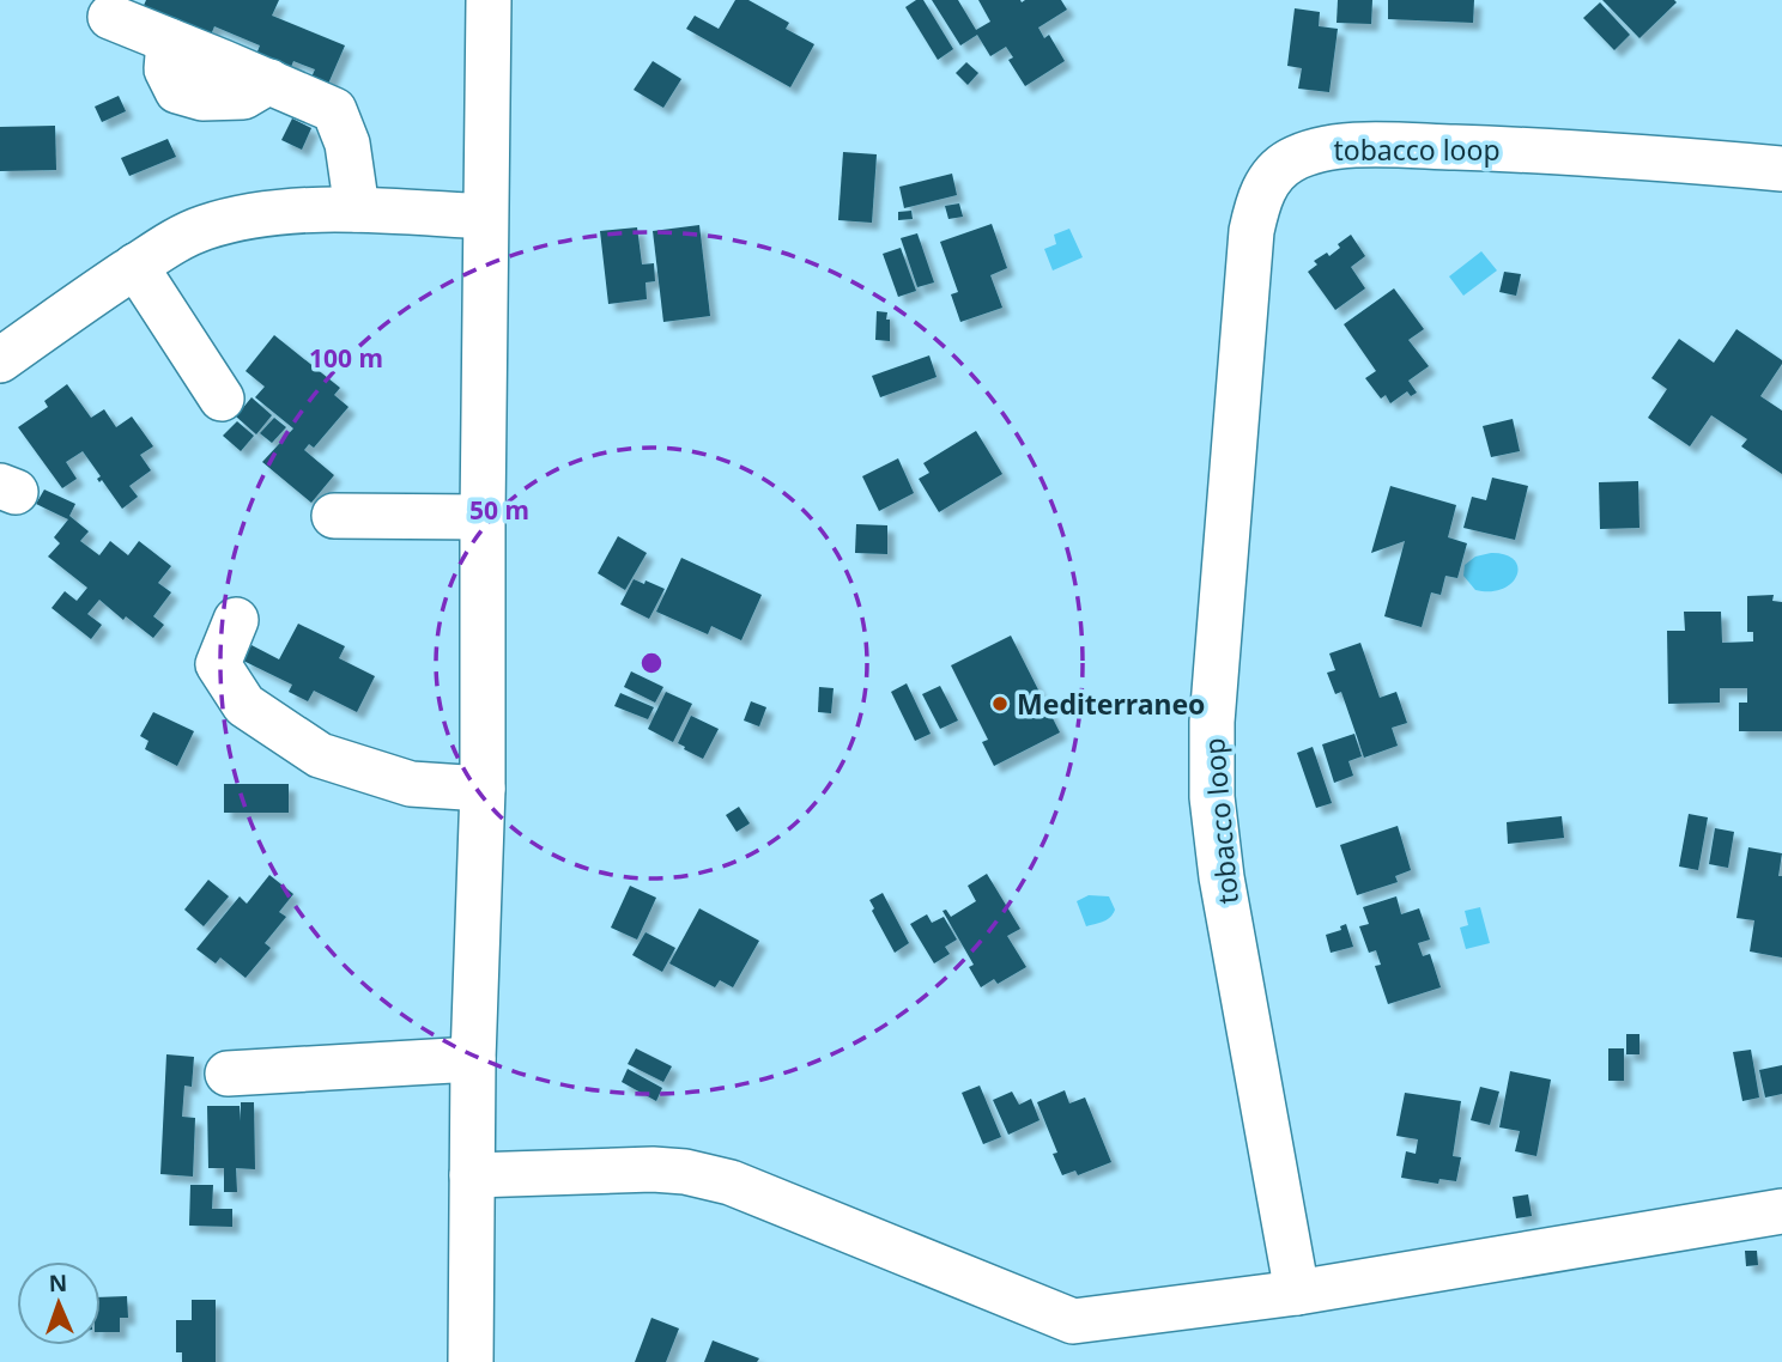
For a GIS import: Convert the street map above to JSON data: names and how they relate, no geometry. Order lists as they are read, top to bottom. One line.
{"streets":{"street":["tobacco loop"]},"places":["Mediterraneo"],"north":"top","rings":["100 m","50 m"]}
